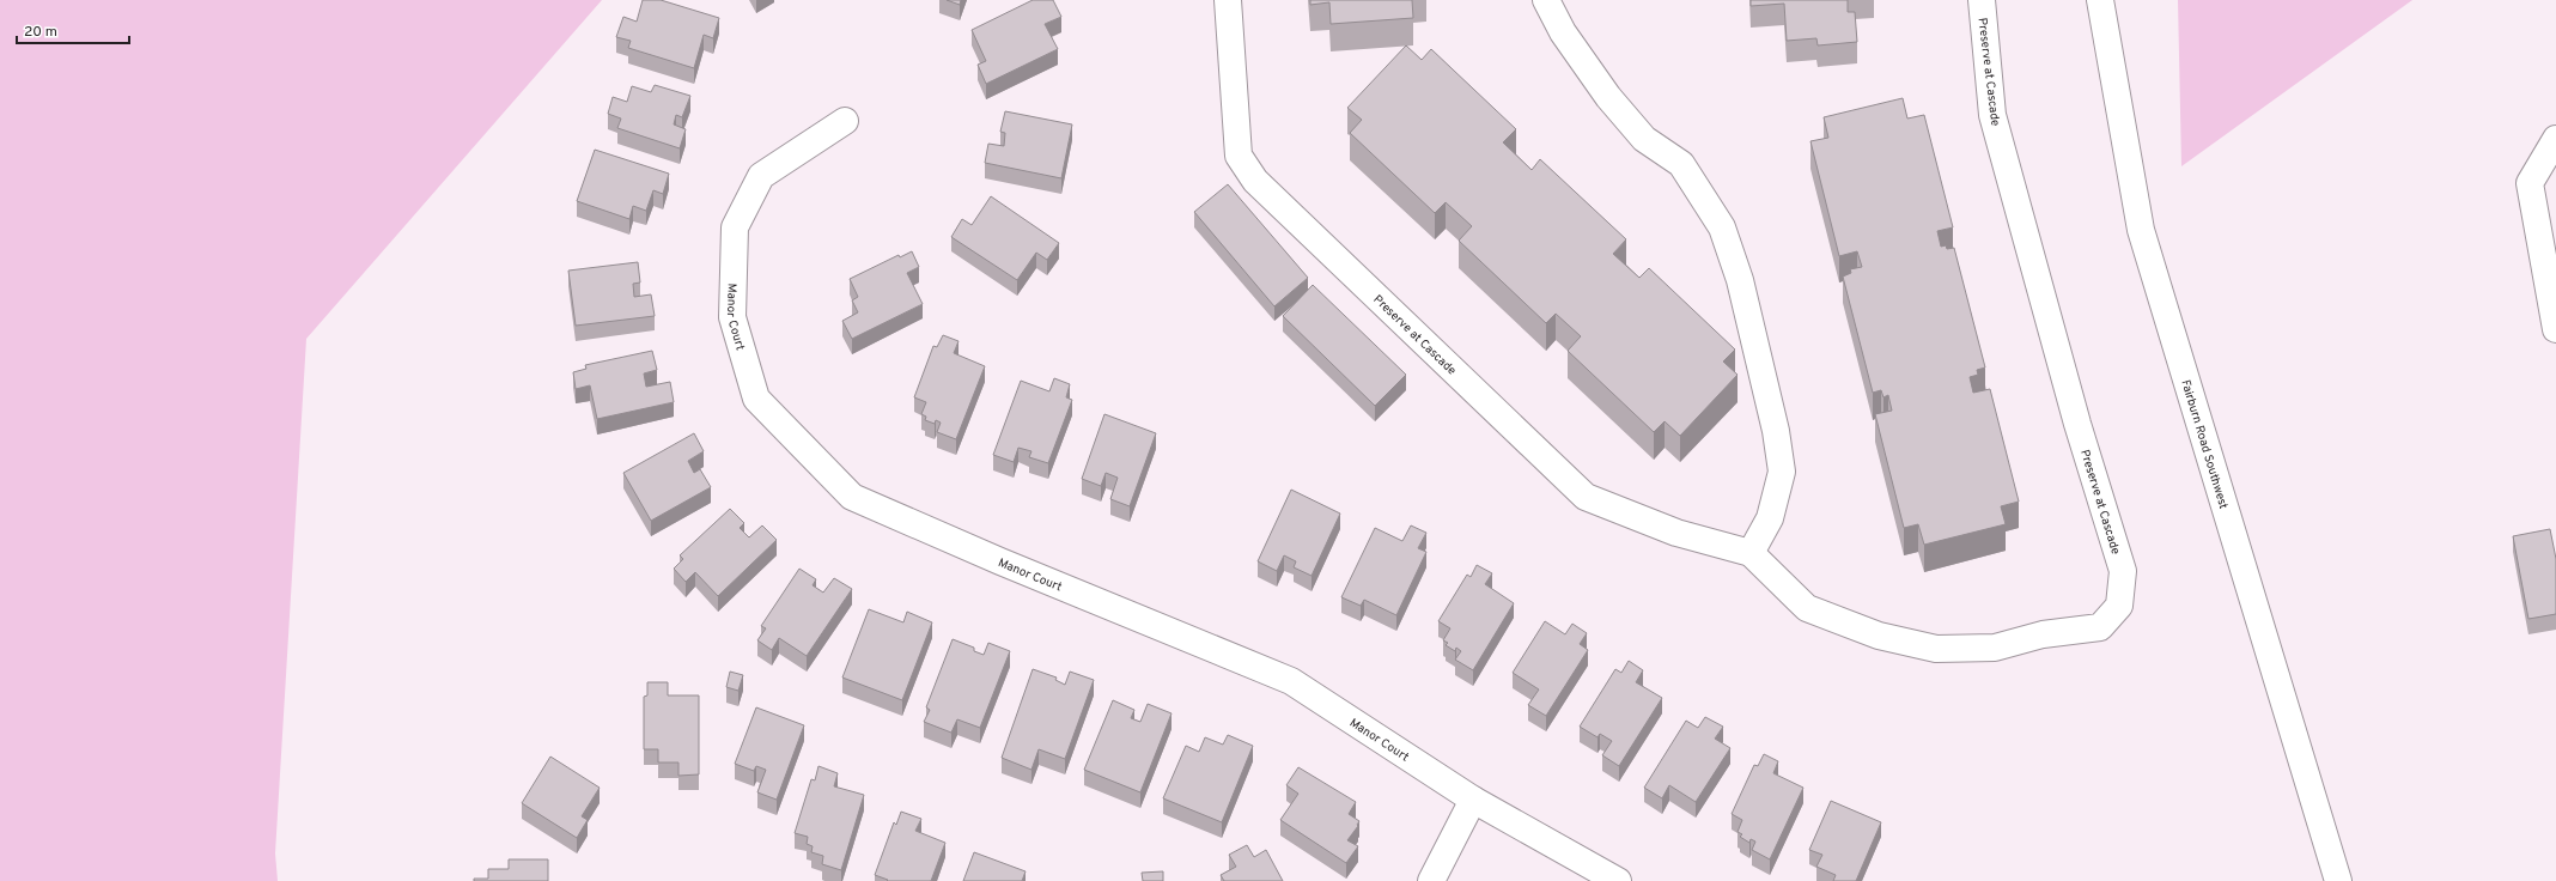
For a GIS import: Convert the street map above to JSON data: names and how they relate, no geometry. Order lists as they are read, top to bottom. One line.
{"streets":{"street":["Preserve at Cascade","Manor Court","Fairburn Road Southwest"]},"scale_bar":"20 m"}
